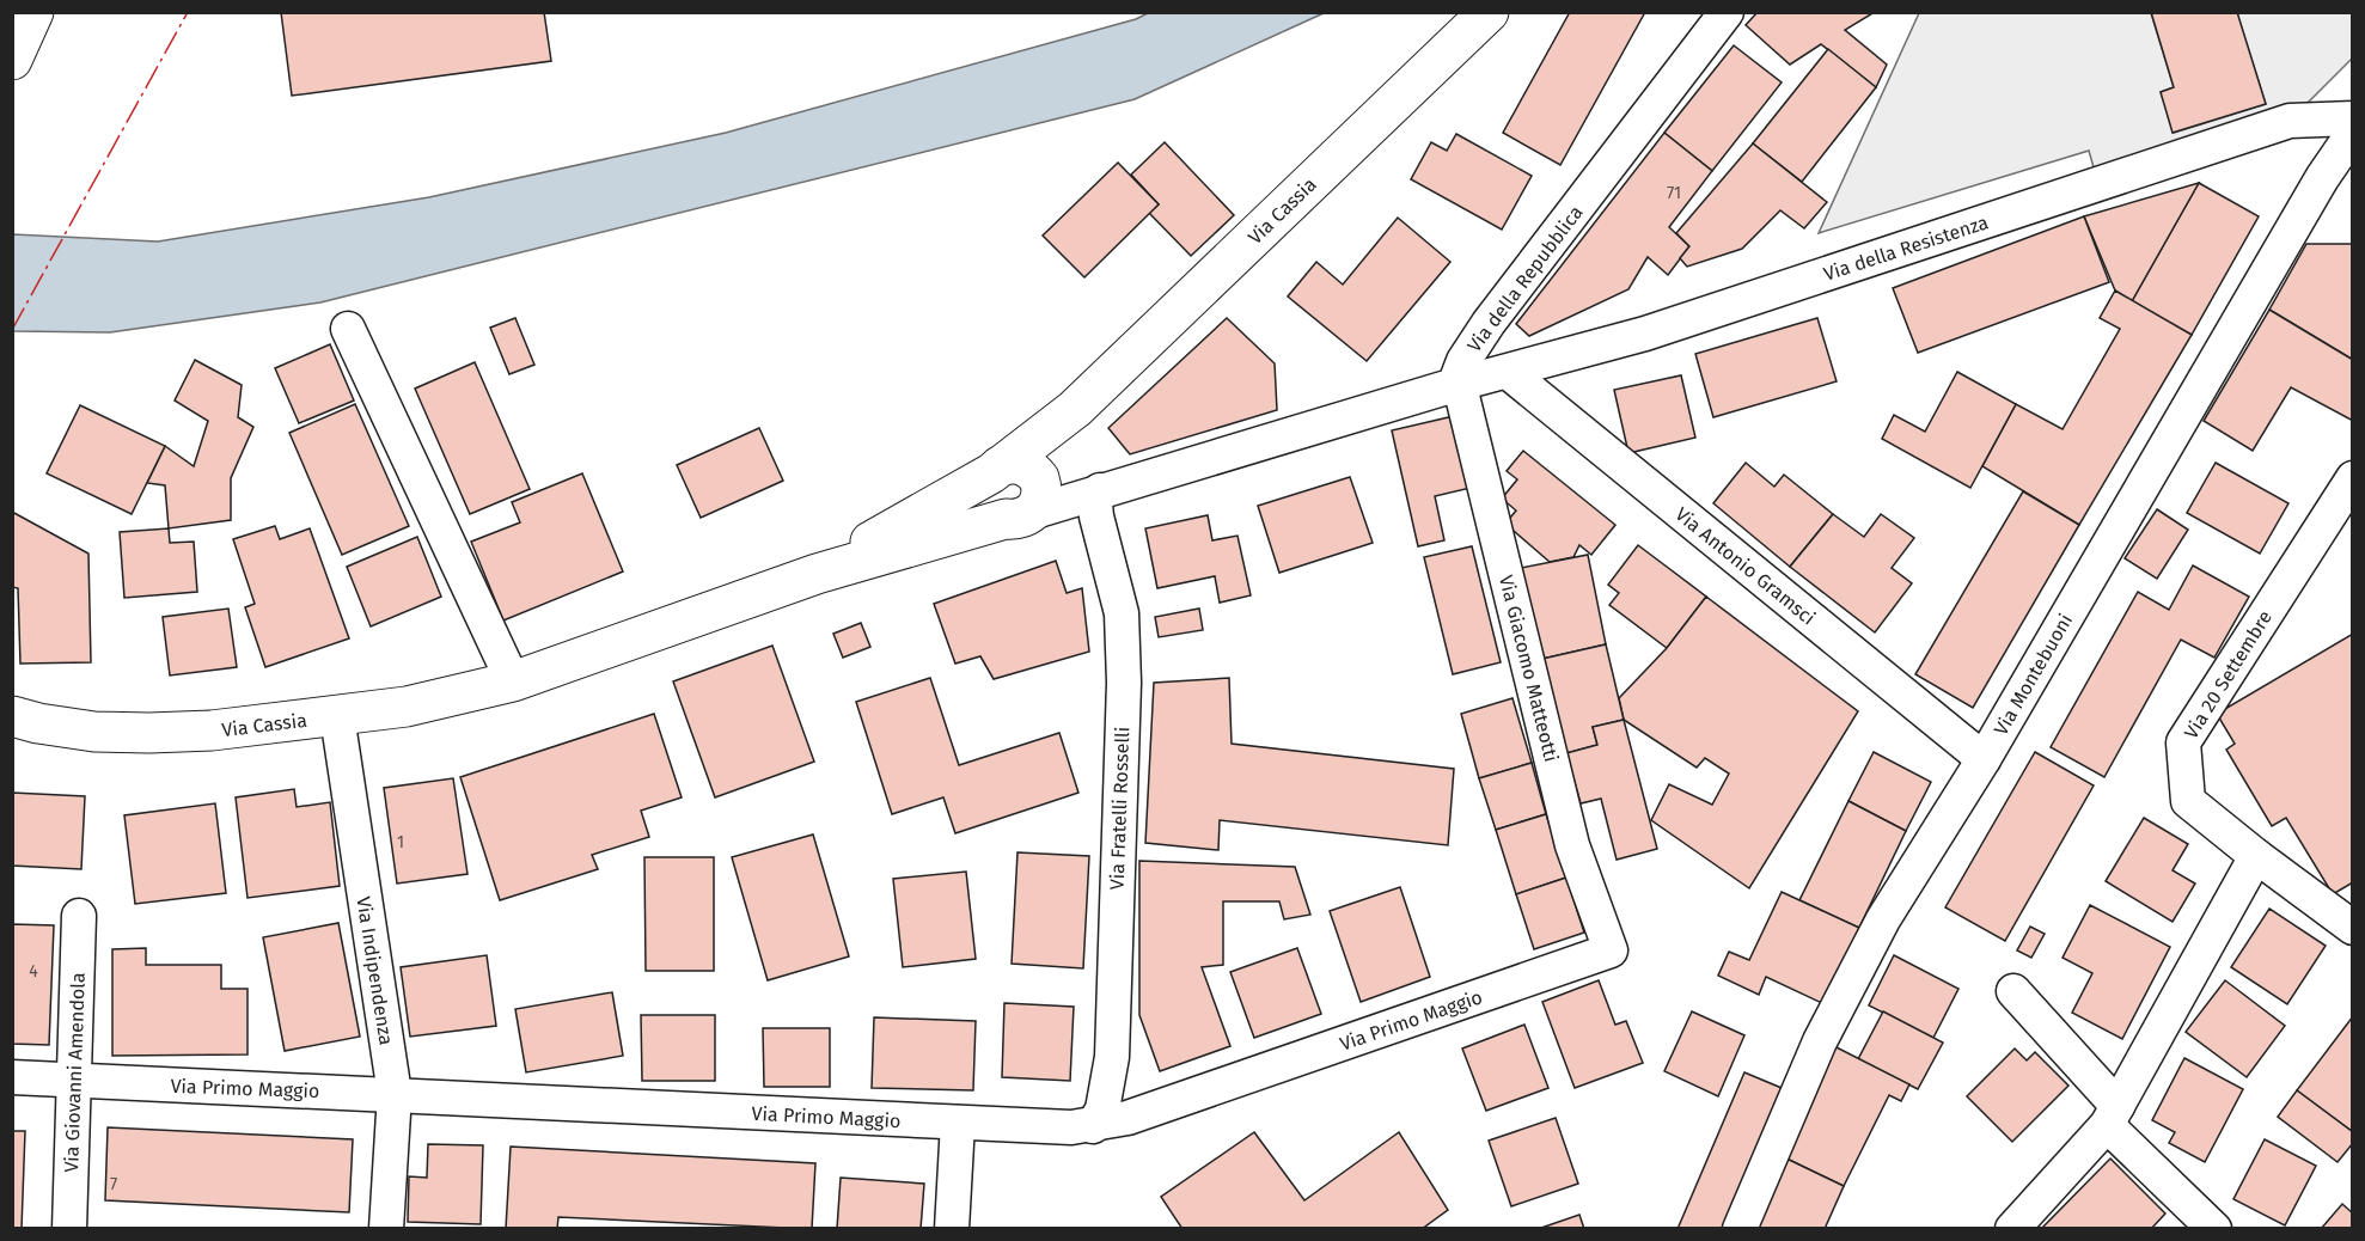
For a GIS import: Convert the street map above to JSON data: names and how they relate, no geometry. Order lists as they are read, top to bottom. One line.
{"streets":{"main road":["Via Cassia"],"street":["Via della Resistenza","Via della Repubblica","Via Antonio Gramsci","Via Giacomo Matteotti","Via Montebuoni","Via 20 Settembre","Via Fratelli Rosselli","Via Indipendenza","Via Primo Maggio","Via Giovanni Amendola"]},"crossings":[["Via Cassia","Via Indipendenza"],["Via della Resistenza","Via della Repubblica"],["Via della Resistenza","Via Antonio Gramsci"],["Via della Resistenza","Via Giacomo Matteotti"],["Via della Repubblica","Via Giacomo Matteotti"],["Via Antonio Gramsci","Via Montebuoni"],["Via Giacomo Matteotti","Via Primo Maggio"],["Via Fratelli Rosselli","Via Primo Maggio"],["Via Indipendenza","Via Primo Maggio"],["Via Primo Maggio","Via Giovanni Amendola"]],"house_numbers":["71","1","4","7"]}
